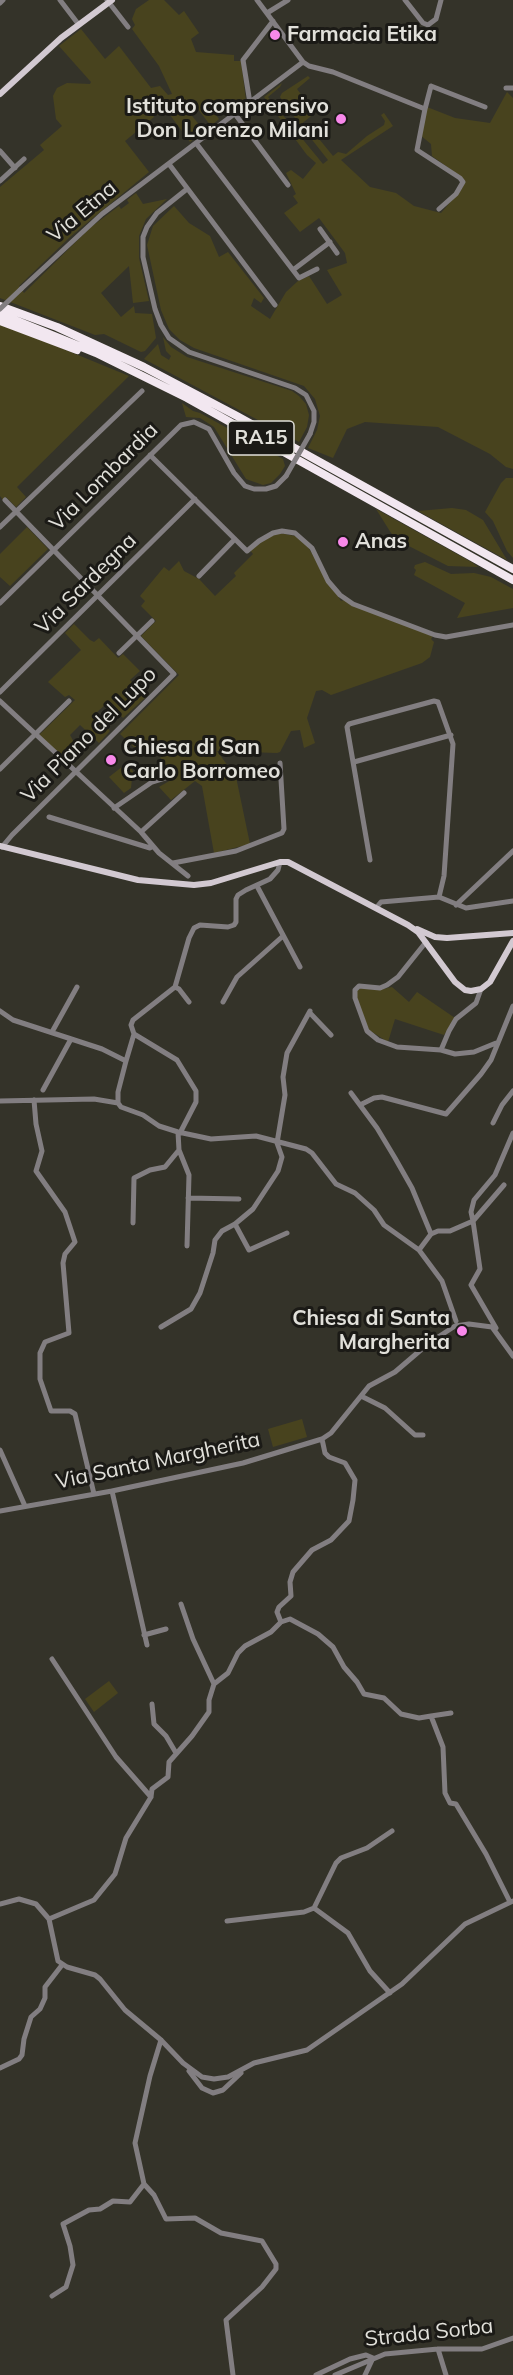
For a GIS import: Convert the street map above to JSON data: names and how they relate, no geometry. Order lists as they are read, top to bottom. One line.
{"streets":{"highway":["RA15"],"street":["Via Etna","Via Lombardia","Via Sardegna","Via Piano del Lupo","Via Santa Margherita","Strada Sorba"]},"crossings":[["Via Etna","RA15"]],"places":["Farmacia Etika","Istituto comprensivo Don Lorenzo Milani","Anas","Chiesa di San Carlo Borromeo","Chiesa di Santa Margherita"]}
